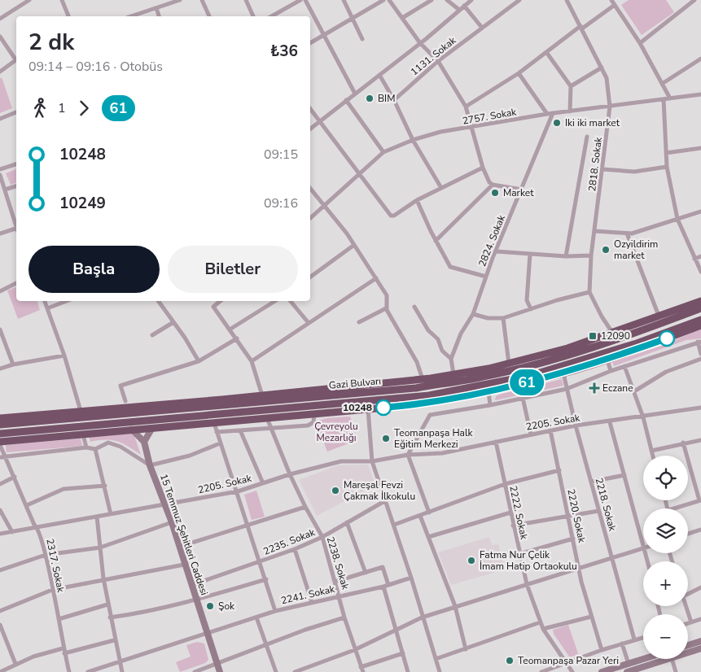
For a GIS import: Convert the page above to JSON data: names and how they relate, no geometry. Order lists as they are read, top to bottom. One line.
{"streets":{"highway":["Gazi Bulvarı"],"main road":["15 Temmuz Şehitleri Caddesi"],"street":["1131. Sokak","2757. Sokak","2818. Sokak","2824. Sokak","2205. Sokak","2218. Sokak","2222. Sokak","2220. Sokak","2235. Sokak","2238. Sokak","2317. Sokak","2241. Sokak"]},"crossings":[["2757. Sokak","2818. Sokak"],["2757. Sokak","2824. Sokak"],["2205. Sokak","2218. Sokak"],["2205. Sokak","2222. Sokak"],["2205. Sokak","2220. Sokak"],["2205. Sokak","15 Temmuz Şehitleri Caddesi"],["2205. Sokak","2238. Sokak"],["2205. Sokak","2317. Sokak"],["15 Temmuz Şehitleri Caddesi","2235. Sokak"],["15 Temmuz Şehitleri Caddesi","2241. Sokak"],["2235. Sokak","2238. Sokak"],["2238. Sokak","2241. Sokak"]],"parks":["Çevreyolu Mezarlığı"],"places":{"other":["BIM","Iki iki market","Market","Ozyildirim market","10248","Teomanpaşa Halk Eğitim Merkezi","Mareşal Fevzi Çakmak İlkokulu","Fatma Nur Çelik İmam Hatip Ortaokulu","Şok","Teomanpaşa Pazar Yeri"],"transit":["12090"],"health":["Eczane"]},"lines":["bus line 61"],"page":{"on_map":"61","heading":["2 dk","09:14 – 09:16 · Otobüs","₺36"],"legs":["1","61"],"list":[{"name":"10248","value":"09:15"},{"name":"10249","value":"09:16"}],"buttons":["Başla","Biletler"],"map_buttons":["+","−"]}}
